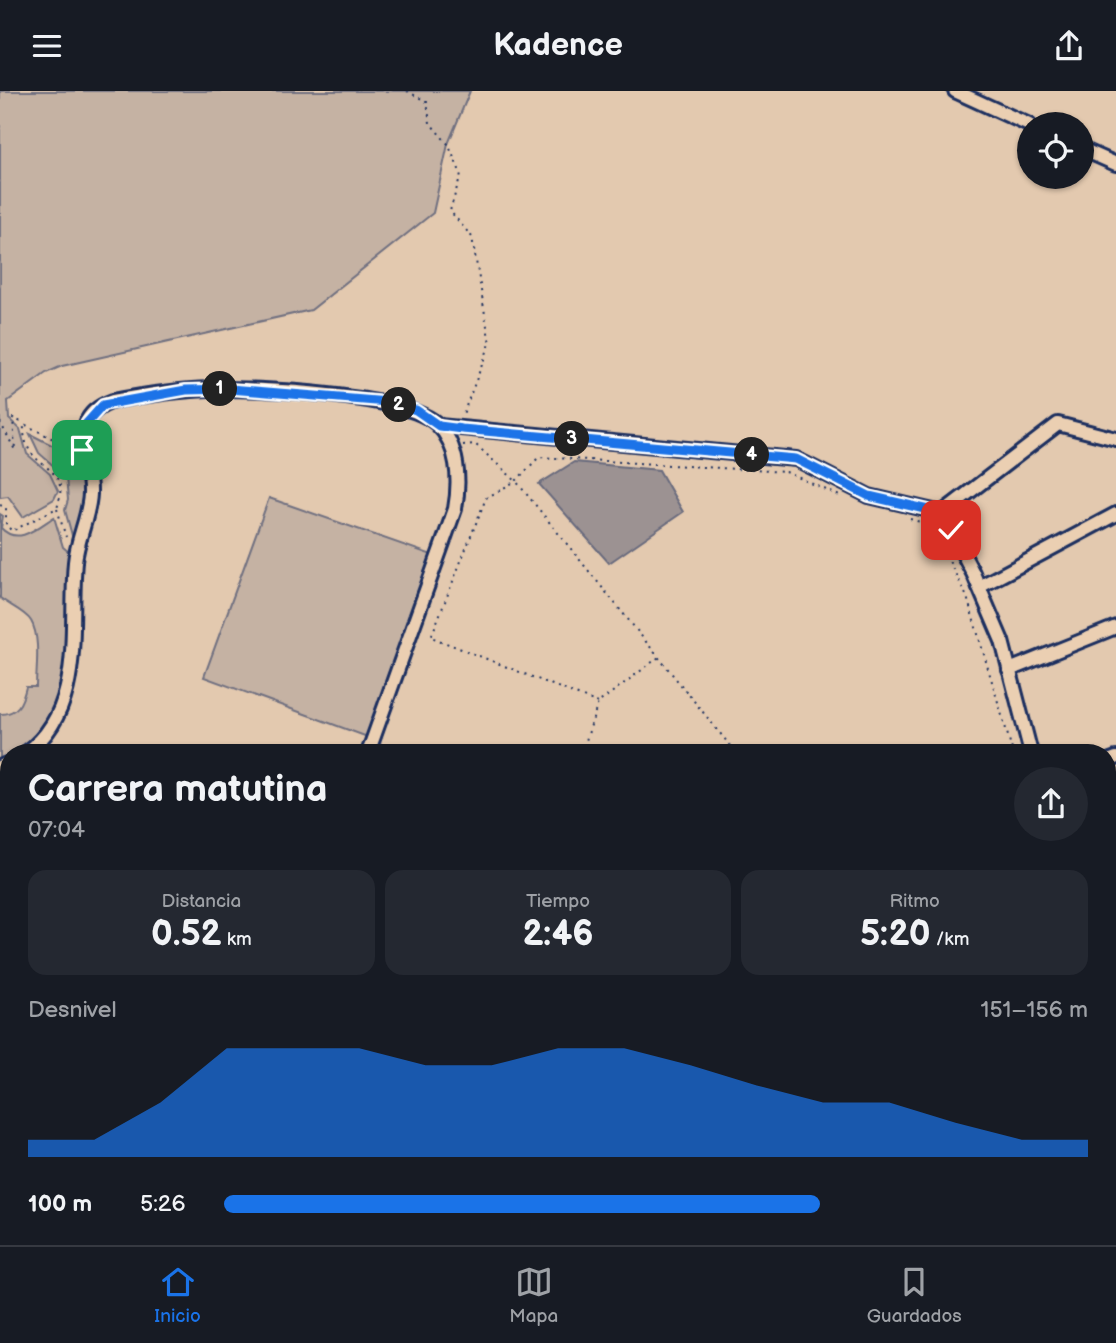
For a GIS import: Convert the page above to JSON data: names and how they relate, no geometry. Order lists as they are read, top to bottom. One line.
{"page":{"header":"Kadence","pins":["1","2","3","4"],"heading":["Carrera matutina","07:04"],"stats":[["Distancia","0.52 km"],["Tiempo","2:46"],["Ritmo","5:20 /km"]],"chart":["Desnivel","151–156 m"],"list":[{"name":"100 m","note":"5:26"}],"tabs":["Inicio","Mapa","Guardados"]}}
